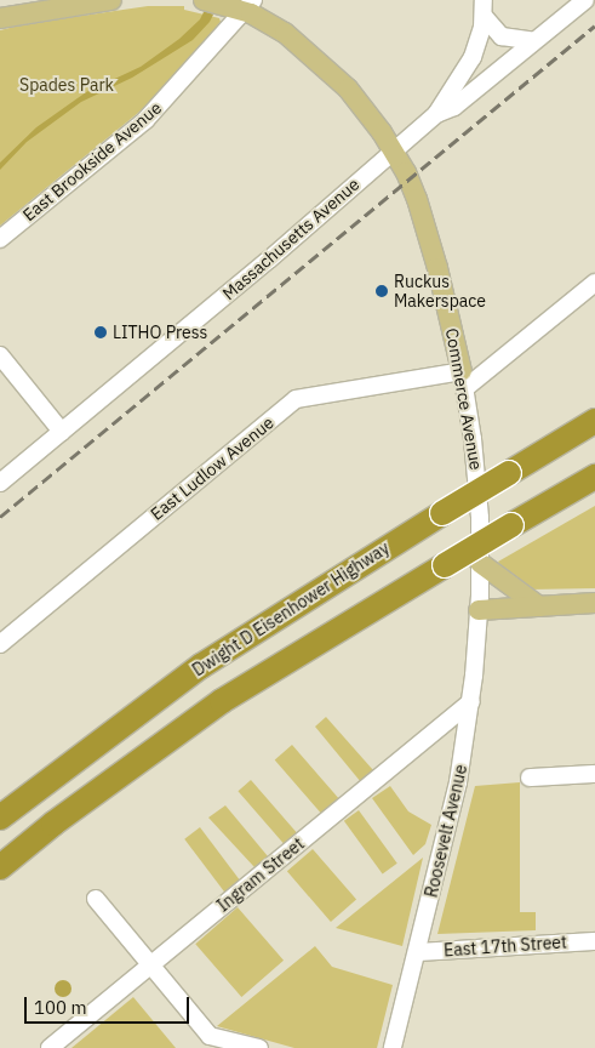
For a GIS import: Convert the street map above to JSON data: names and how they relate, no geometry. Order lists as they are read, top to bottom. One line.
{"streets":{"highway":["Dwight D Eisenhower Highway"],"main road":["Commerce Avenue"],"street":["East Brookside Avenue","Massachusetts Avenue","East Ludlow Avenue","Roosevelt Avenue","Ingram Street","East 17th Street"]},"crossings":[["East Brookside Avenue","Commerce Avenue"],["Massachusetts Avenue","Commerce Avenue"],["Commerce Avenue","East Ludlow Avenue"],["Commerce Avenue","Roosevelt Avenue"],["Roosevelt Avenue","Ingram Street"],["Roosevelt Avenue","East 17th Street"]],"parks":["Spades Park"],"places":["Ruckus Makerspace","LITHO Press"],"scale_bar":"100 m"}
